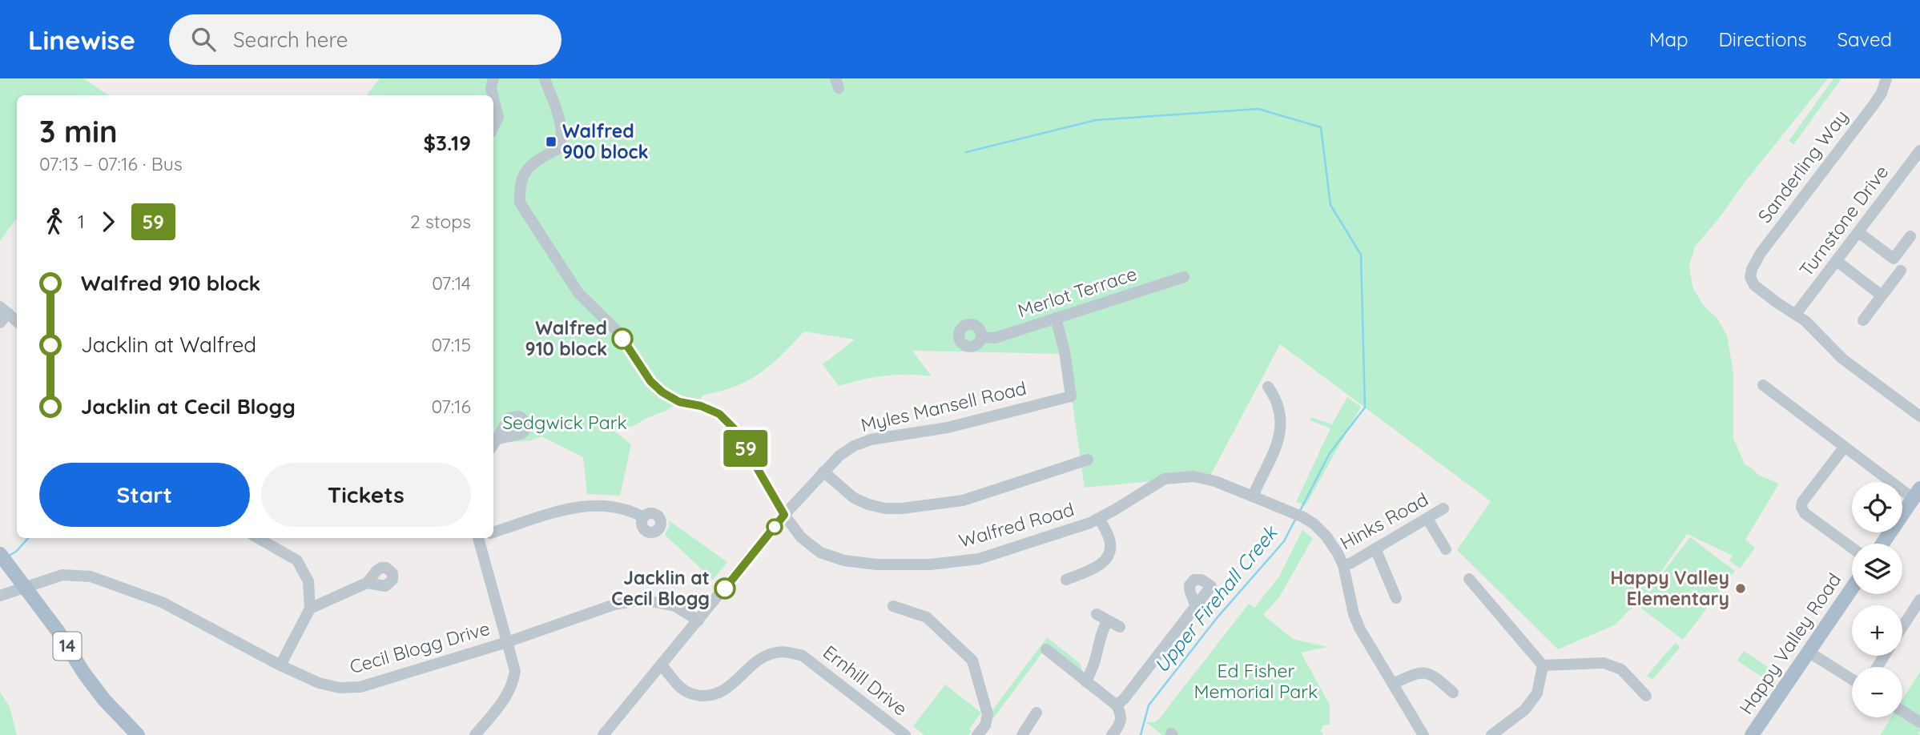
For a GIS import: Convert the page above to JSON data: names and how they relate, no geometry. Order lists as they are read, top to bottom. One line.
{"streets":{"main road":["Happy Valley Road","14"],"street":["Sanderling Way","Turnstone Drive","Merlot Terrace","Myles Mansell Road","Hinks Road","Walfred Road","Cecil Blogg Drive","Ernhill Drive"]},"crossings":[["Sanderling Way","Turnstone Drive"],["Merlot Terrace","Myles Mansell Road"],["Myles Mansell Road","Walfred Road"],["Myles Mansell Road","Cecil Blogg Drive"],["Myles Mansell Road","Ernhill Drive"],["Hinks Road","Walfred Road"],["14","Cecil Blogg Drive"]],"water":["Upper Firehall Creek"],"parks":["Sedgwick Park","Ed Fisher Memorial Park"],"places":{"transit":["Walfred 900 block"],"other":["Walfred 910 block","Jacklin at Cecil Blogg","Happy Valley Elementary"]},"lines":["bus line 59"],"page":{"header":"Linewise","search":"Search here","nav":["Map","Directions","Saved"],"on_map":"59","heading":["3 min","07:13 – 07:16 · Bus","$3.19"],"legs":["1","59","2 stops"],"list":[{"name":"Walfred 910 block","value":"07:14"},{"name":"Jacklin at Walfred","value":"07:15"},{"name":"Jacklin at Cecil Blogg","value":"07:16"}],"buttons":["Start","Tickets"],"map_buttons":["+","−"]}}
